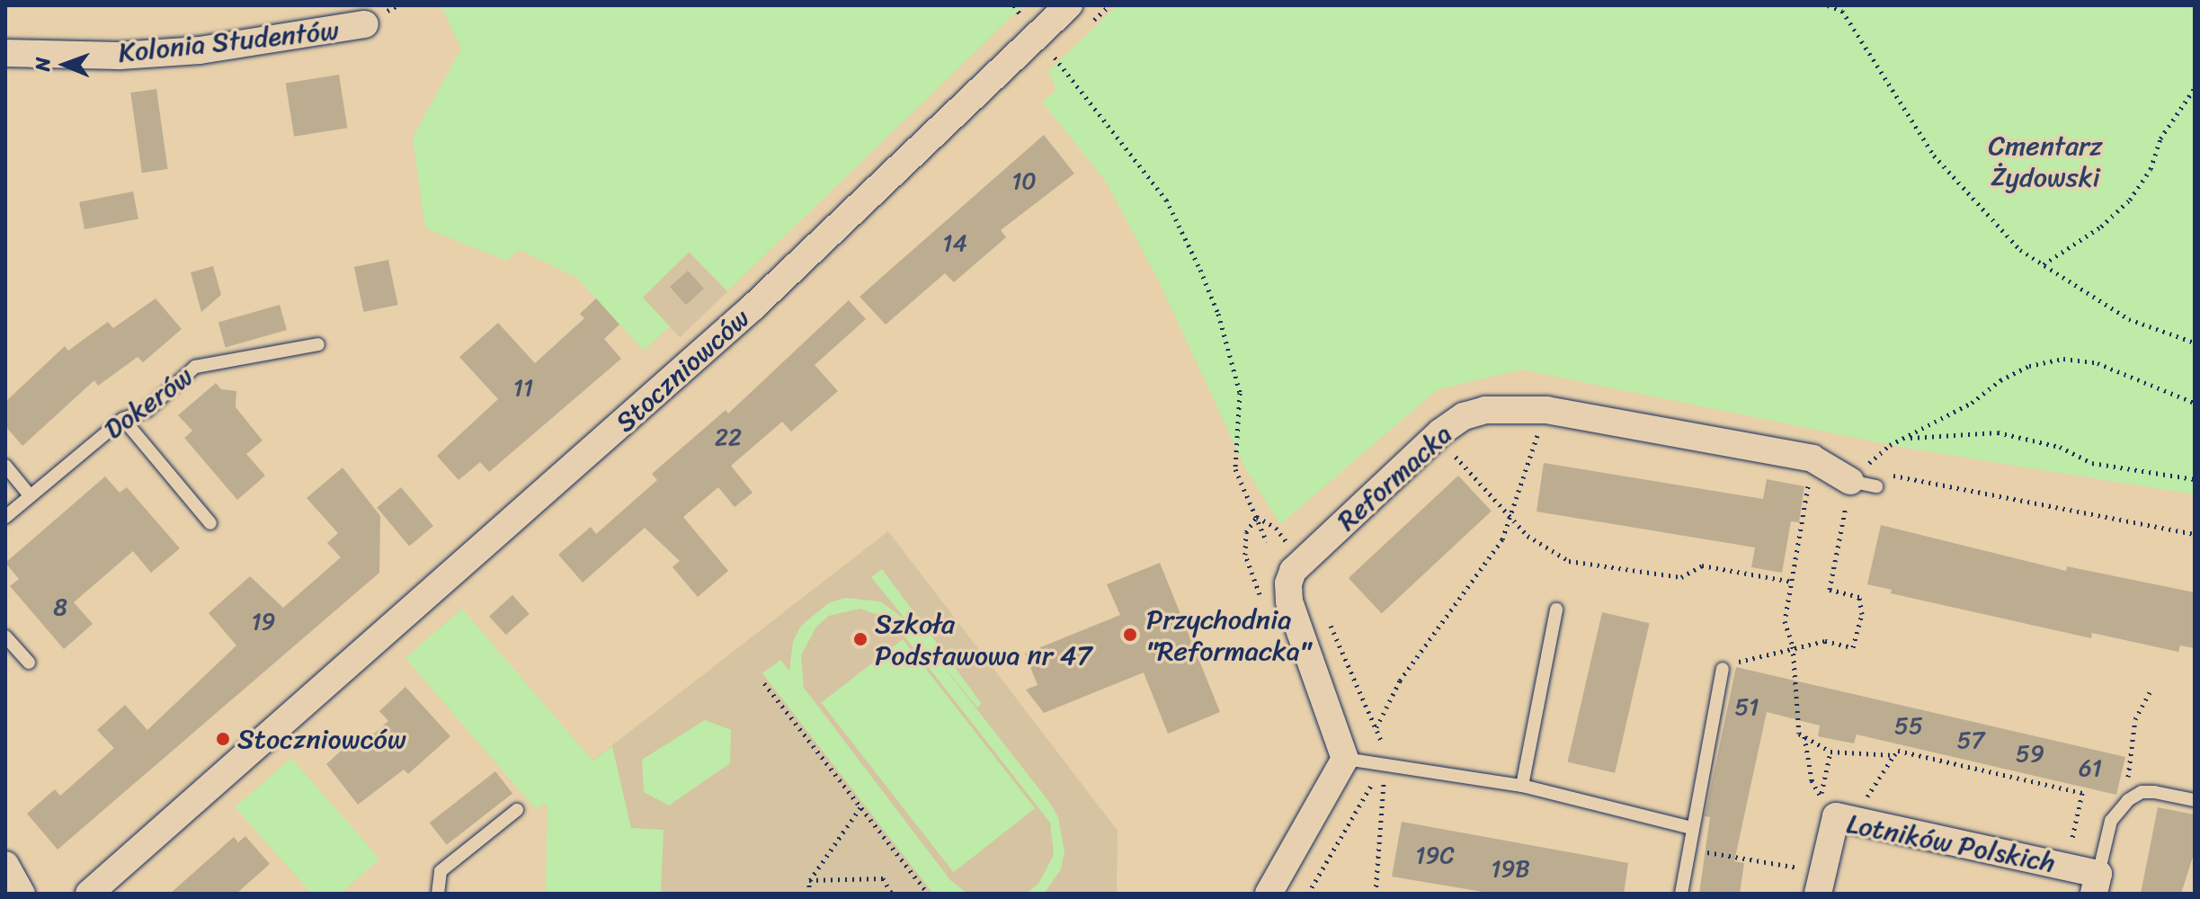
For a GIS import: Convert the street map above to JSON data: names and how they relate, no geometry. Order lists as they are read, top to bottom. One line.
{"streets":{"street":["Kolonia Studentów","Stoczniowców","Reformacka","Lotników Polskich"],"lane":["Dokerów"]},"parks":["Cmentarz Żydowski"],"places":["Przychodnia \"Reformacka\"","Szkoła Podstawowa nr 47","Stoczniowców"],"house_numbers":["10","14","11","22","8","19","51","55","57","59","61","19C","19B"],"north":"left"}
